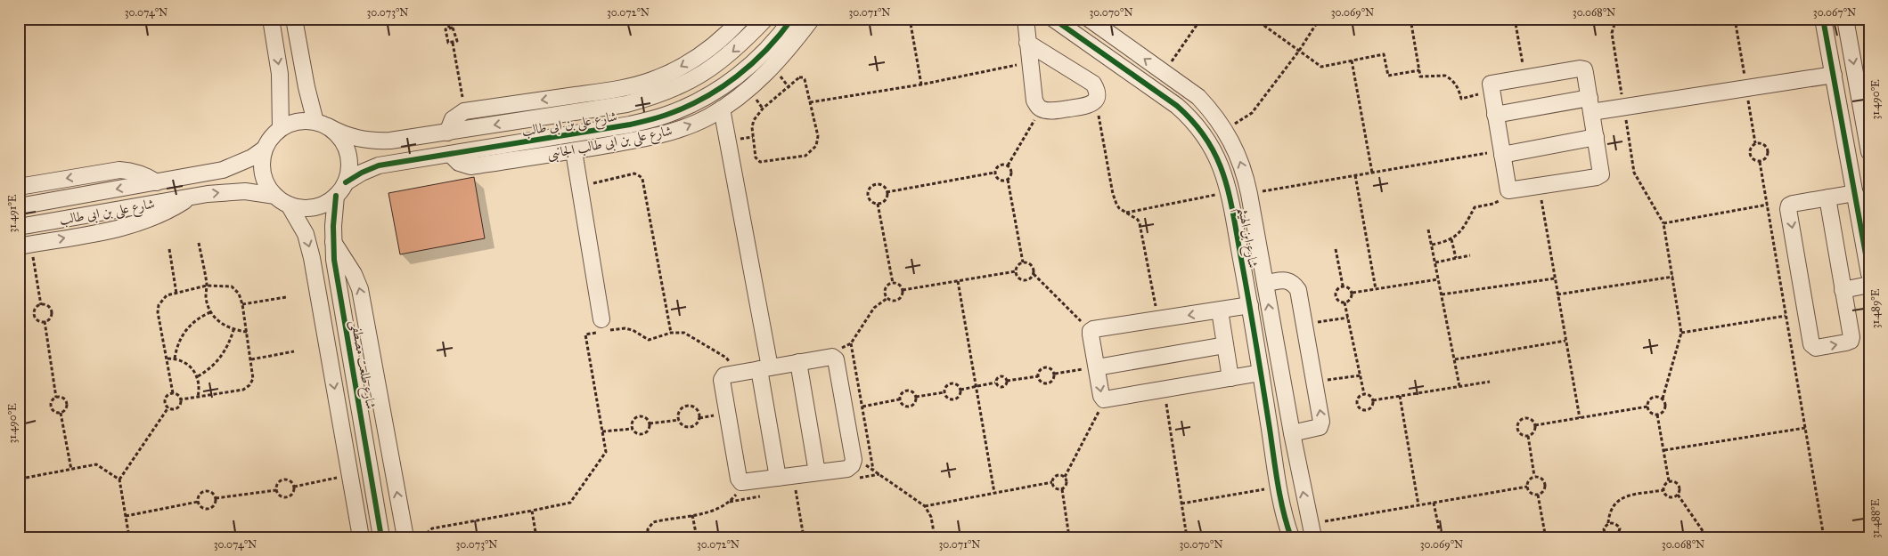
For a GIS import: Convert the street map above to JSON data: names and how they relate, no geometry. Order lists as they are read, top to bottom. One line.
{"streets":{"street":["شارع على بن ابى طالب","شارع على بن ابى طالب الجانبى","شارع ابن الهيثم","شارع طلعت مصطفى"]},"crossings":[["شارع على بن ابى طالب","شارع على بن ابى طالب الجانبى"],["شارع على بن ابى طالب","شارع طلعت مصطفى"]],"coordinates":["30.074°N","30.073°N","30.072°N","30.071°N","30.070°N","30.069°N","30.068°N","30.067°N","31.490°E","31.491°E","31.489°E","31.488°E"]}
